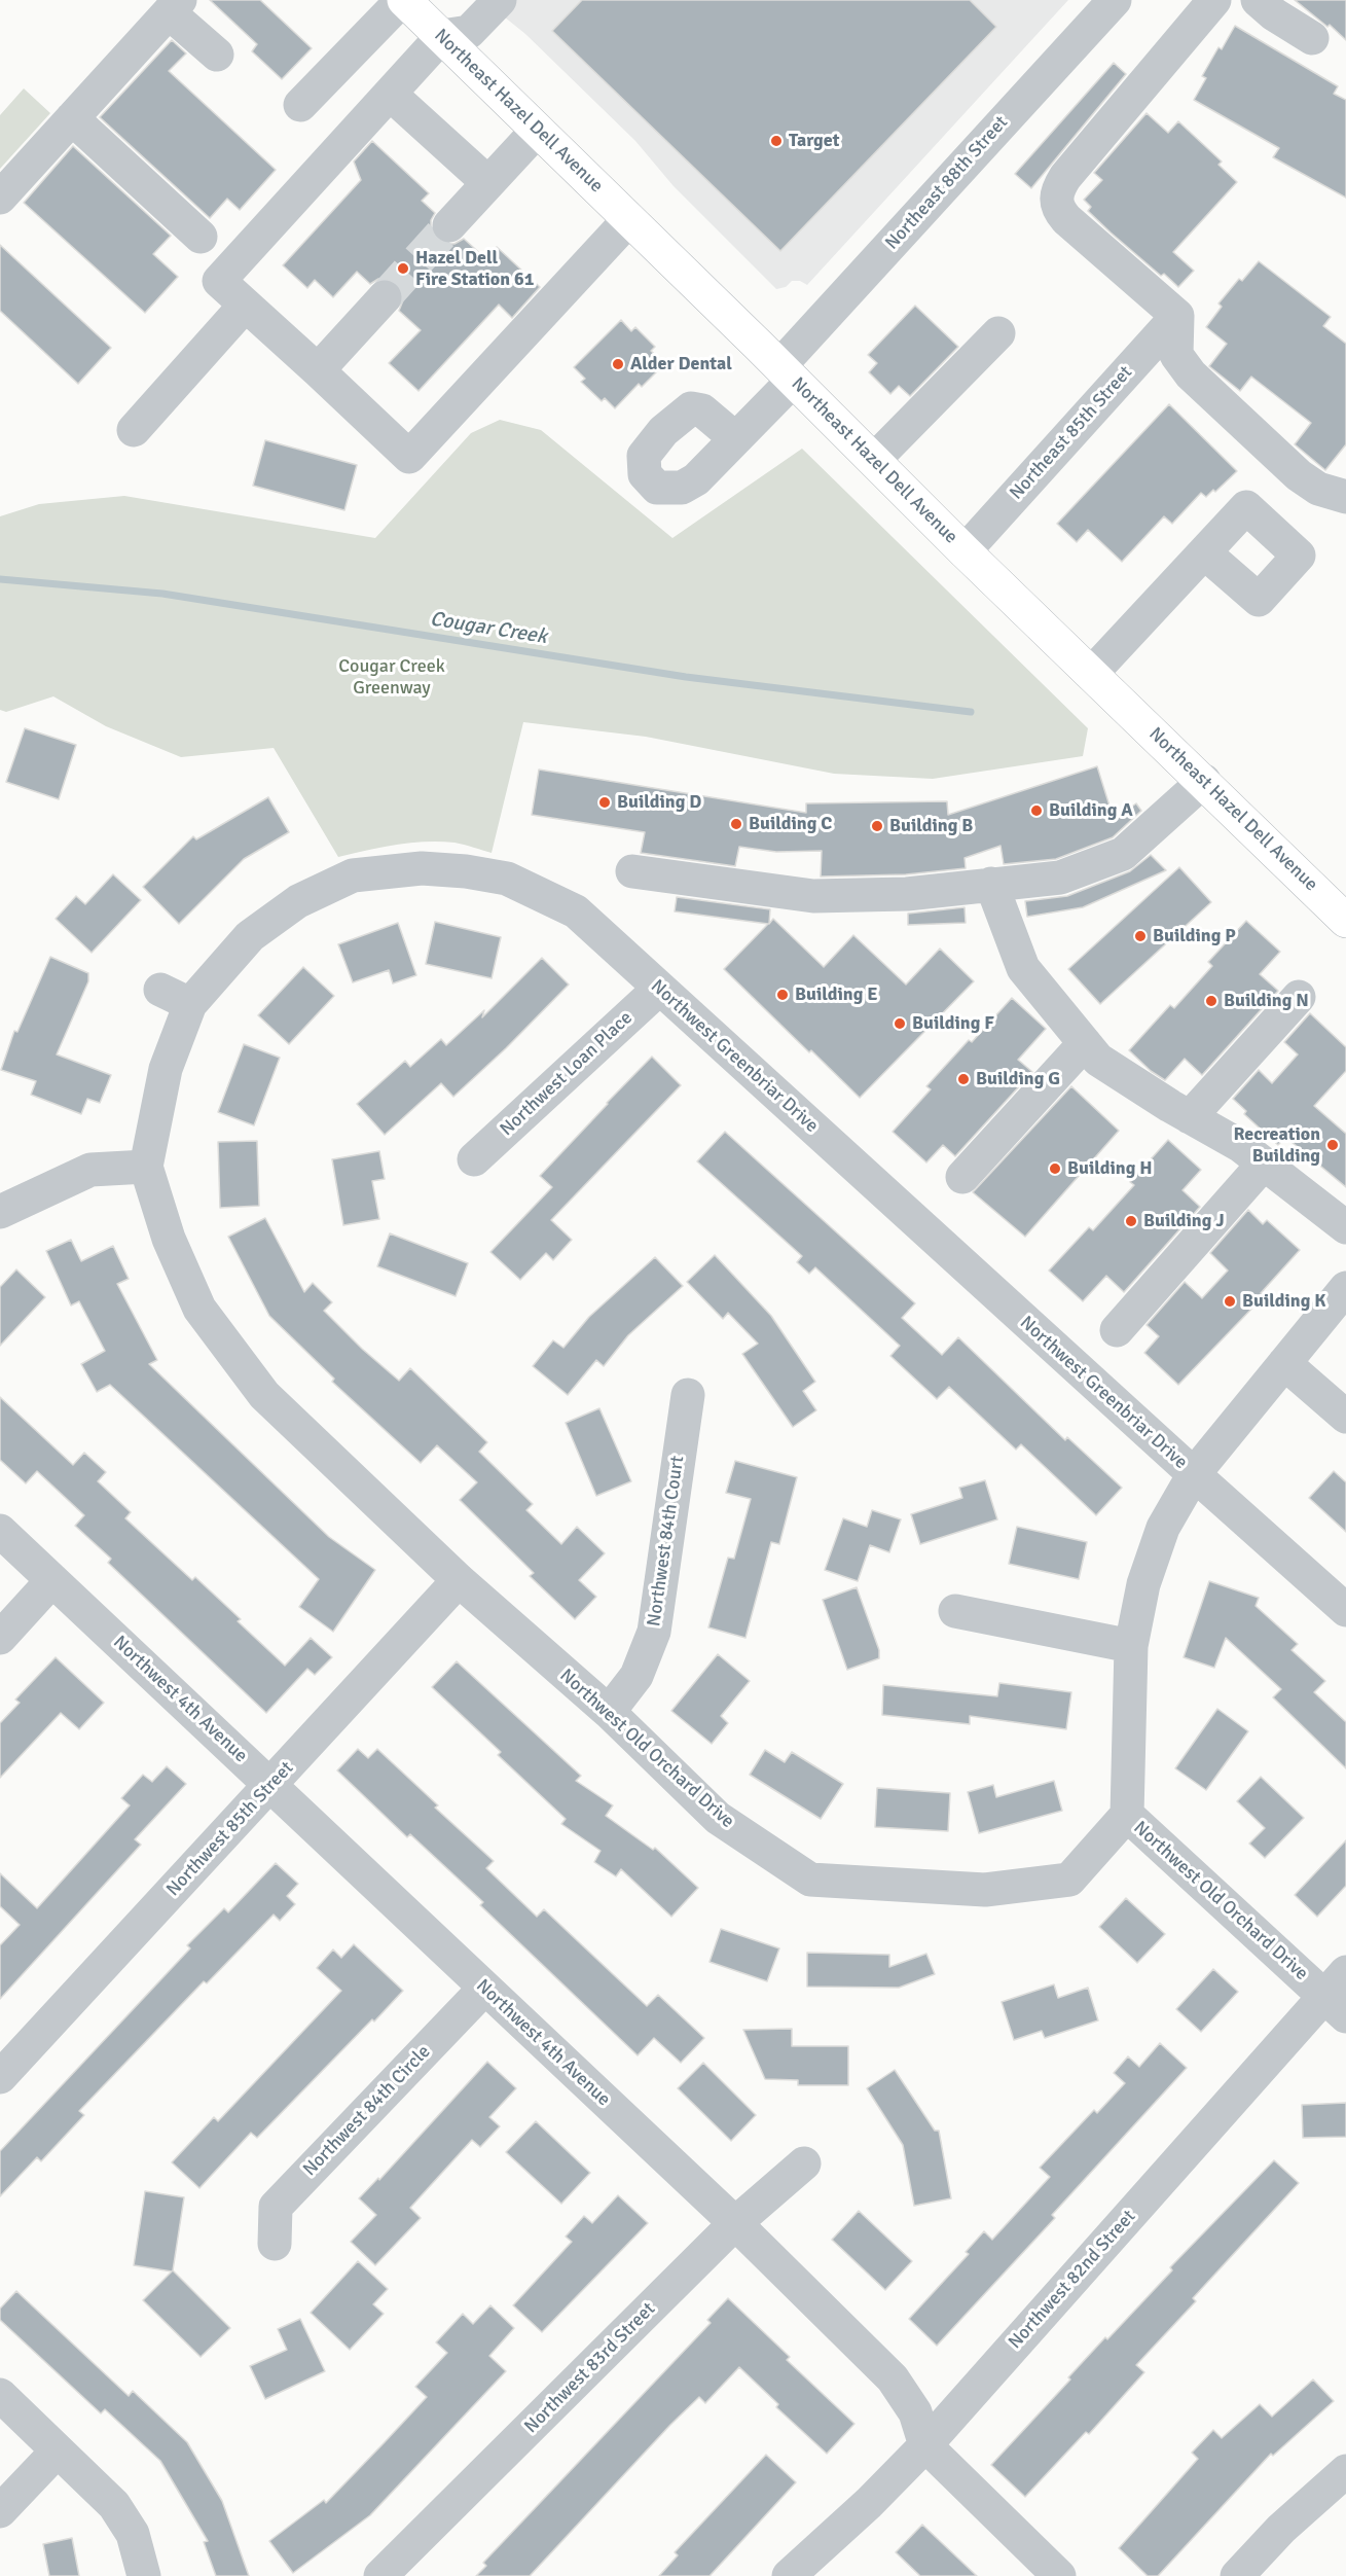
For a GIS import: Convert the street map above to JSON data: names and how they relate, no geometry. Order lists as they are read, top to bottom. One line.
{"streets":{"main road":["Northeast Hazel Dell Avenue"],"street":["Northeast 88th Street","Northeast 85th Street","Northwest Greenbriar Drive","Northwest Loan Place","Northwest 84th Court","Northwest 4th Avenue","Northwest Old Orchard Drive","Northwest 85th Street","Northwest 84th Circle","Northwest 82nd Street","Northwest 83rd Street"]},"crossings":[["Northeast Hazel Dell Avenue","Northeast 88th Street"],["Northeast Hazel Dell Avenue","Northeast 85th Street"],["Northwest Greenbriar Drive","Northwest Loan Place"],["Northwest Greenbriar Drive","Northwest Old Orchard Drive"],["Northwest 84th Court","Northwest Old Orchard Drive"],["Northwest 4th Avenue","Northwest 85th Street"],["Northwest 4th Avenue","Northwest 84th Circle"],["Northwest 4th Avenue","Northwest 82nd Street"],["Northwest 4th Avenue","Northwest 83rd Street"],["Northwest Old Orchard Drive","Northwest 85th Street"],["Northwest Old Orchard Drive","Northwest 82nd Street"]],"water":["Cougar Creek"],"parks":["Cougar Creek Greenway"],"places":["Target","Hazel Dell Fire Station 61","Alder Dental","Building D","Building A","Building C","Building B","Building P","Building E","Building N","Building F","Building G","Recreation Building","Building H","Building J","Building K"]}
